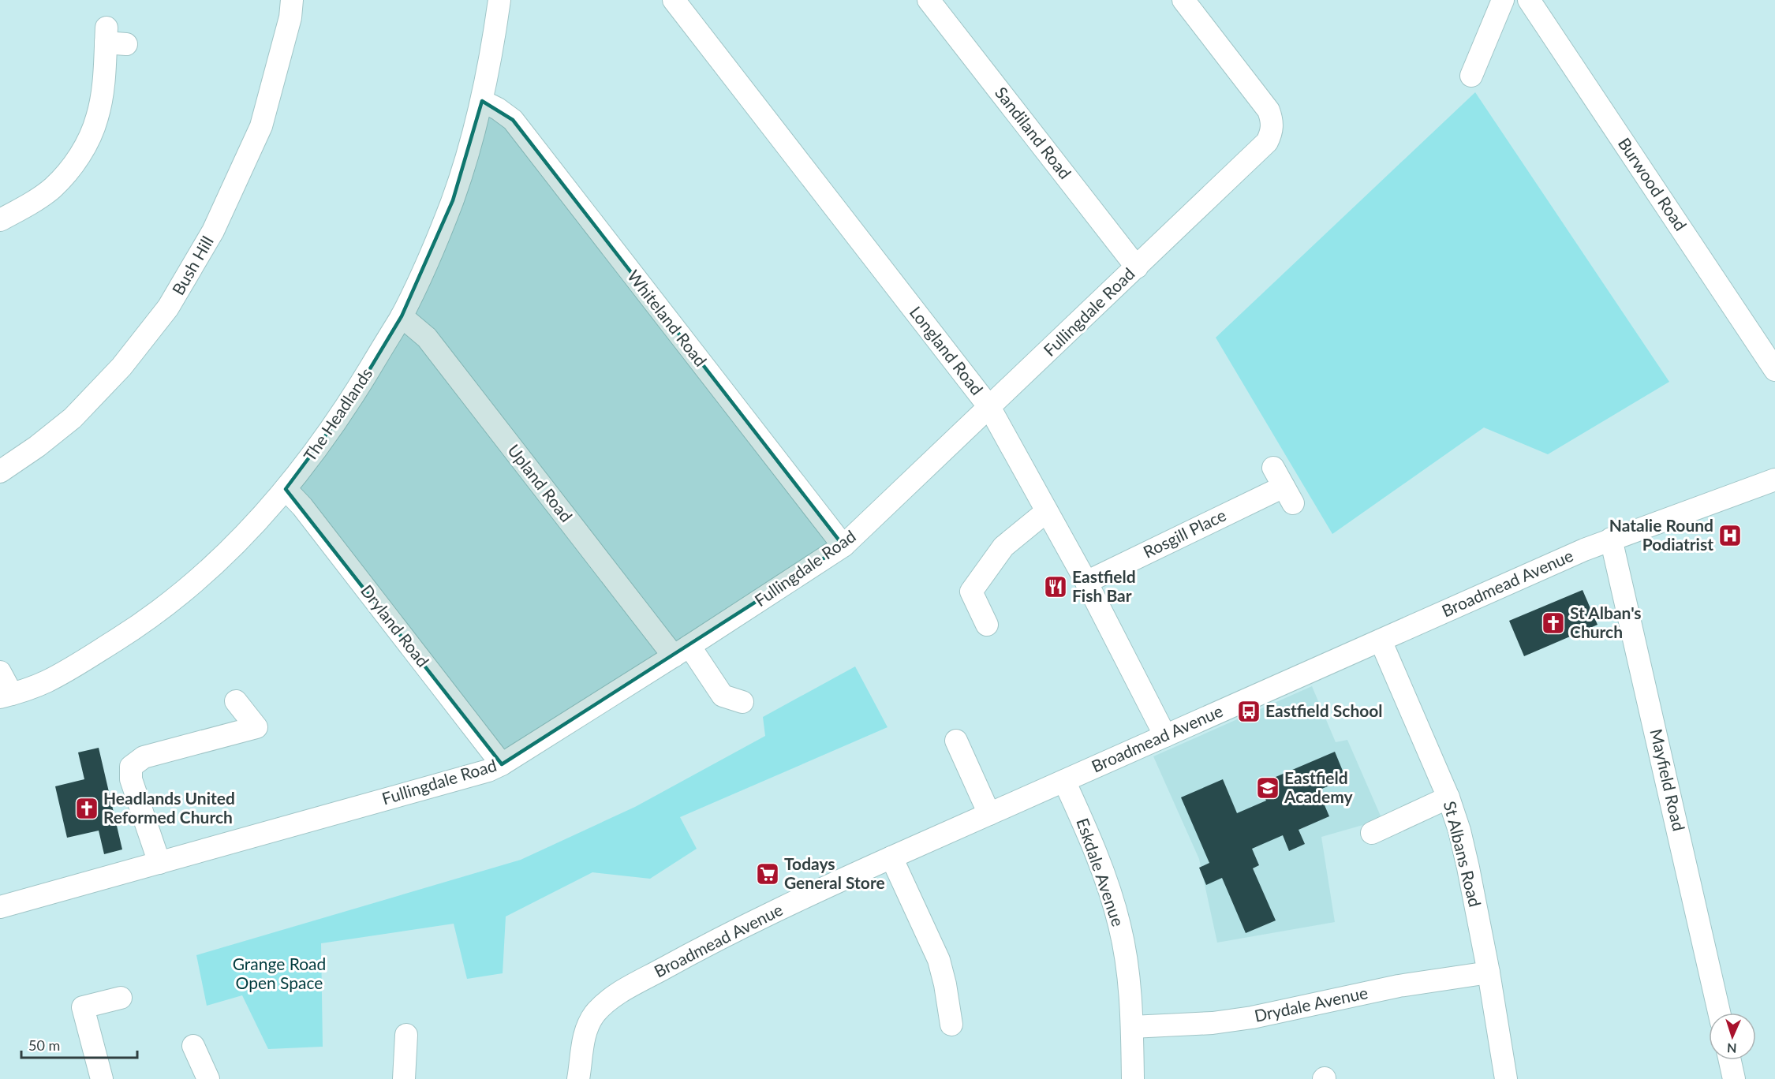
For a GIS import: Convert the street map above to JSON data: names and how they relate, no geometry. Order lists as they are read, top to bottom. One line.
{"streets":{"street":["Sandiland Road","Burwood Road","Bush Hill","Fullingdale Road","Whiteland Road","Longland Road","The Headlands","Upland Road","Rosgill Place","Broadmead Avenue","Dryland Road","Mayfield Road","St Albans Road","Eskdale Avenue","Drydale Avenue"]},"crossings":[["Sandiland Road","Fullingdale Road"],["Fullingdale Road","Whiteland Road"],["Fullingdale Road","Longland Road"],["Fullingdale Road","Upland Road"],["Fullingdale Road","Dryland Road"],["Whiteland Road","The Headlands"],["Longland Road","Rosgill Place"],["Longland Road","Broadmead Avenue"],["The Headlands","Upland Road"],["The Headlands","Dryland Road"],["Broadmead Avenue","Mayfield Road"],["Broadmead Avenue","St Albans Road"],["Broadmead Avenue","Eskdale Avenue"],["St Albans Road","Drydale Avenue"],["Eskdale Avenue","Drydale Avenue"]],"parks":["Grange Road Open Space"],"places":{"hospital":["Natalie Round Podiatrist"],"restaurant":["Eastfield Fish Bar"],"church":["St Alban's Church","Headlands United Reformed Church"],"bus stop":["Eastfield School"],"school or university":["Eastfield Academy"],"supermarket":["Todays General Store"]},"scale_bar":"50 m","north":"bottom"}
